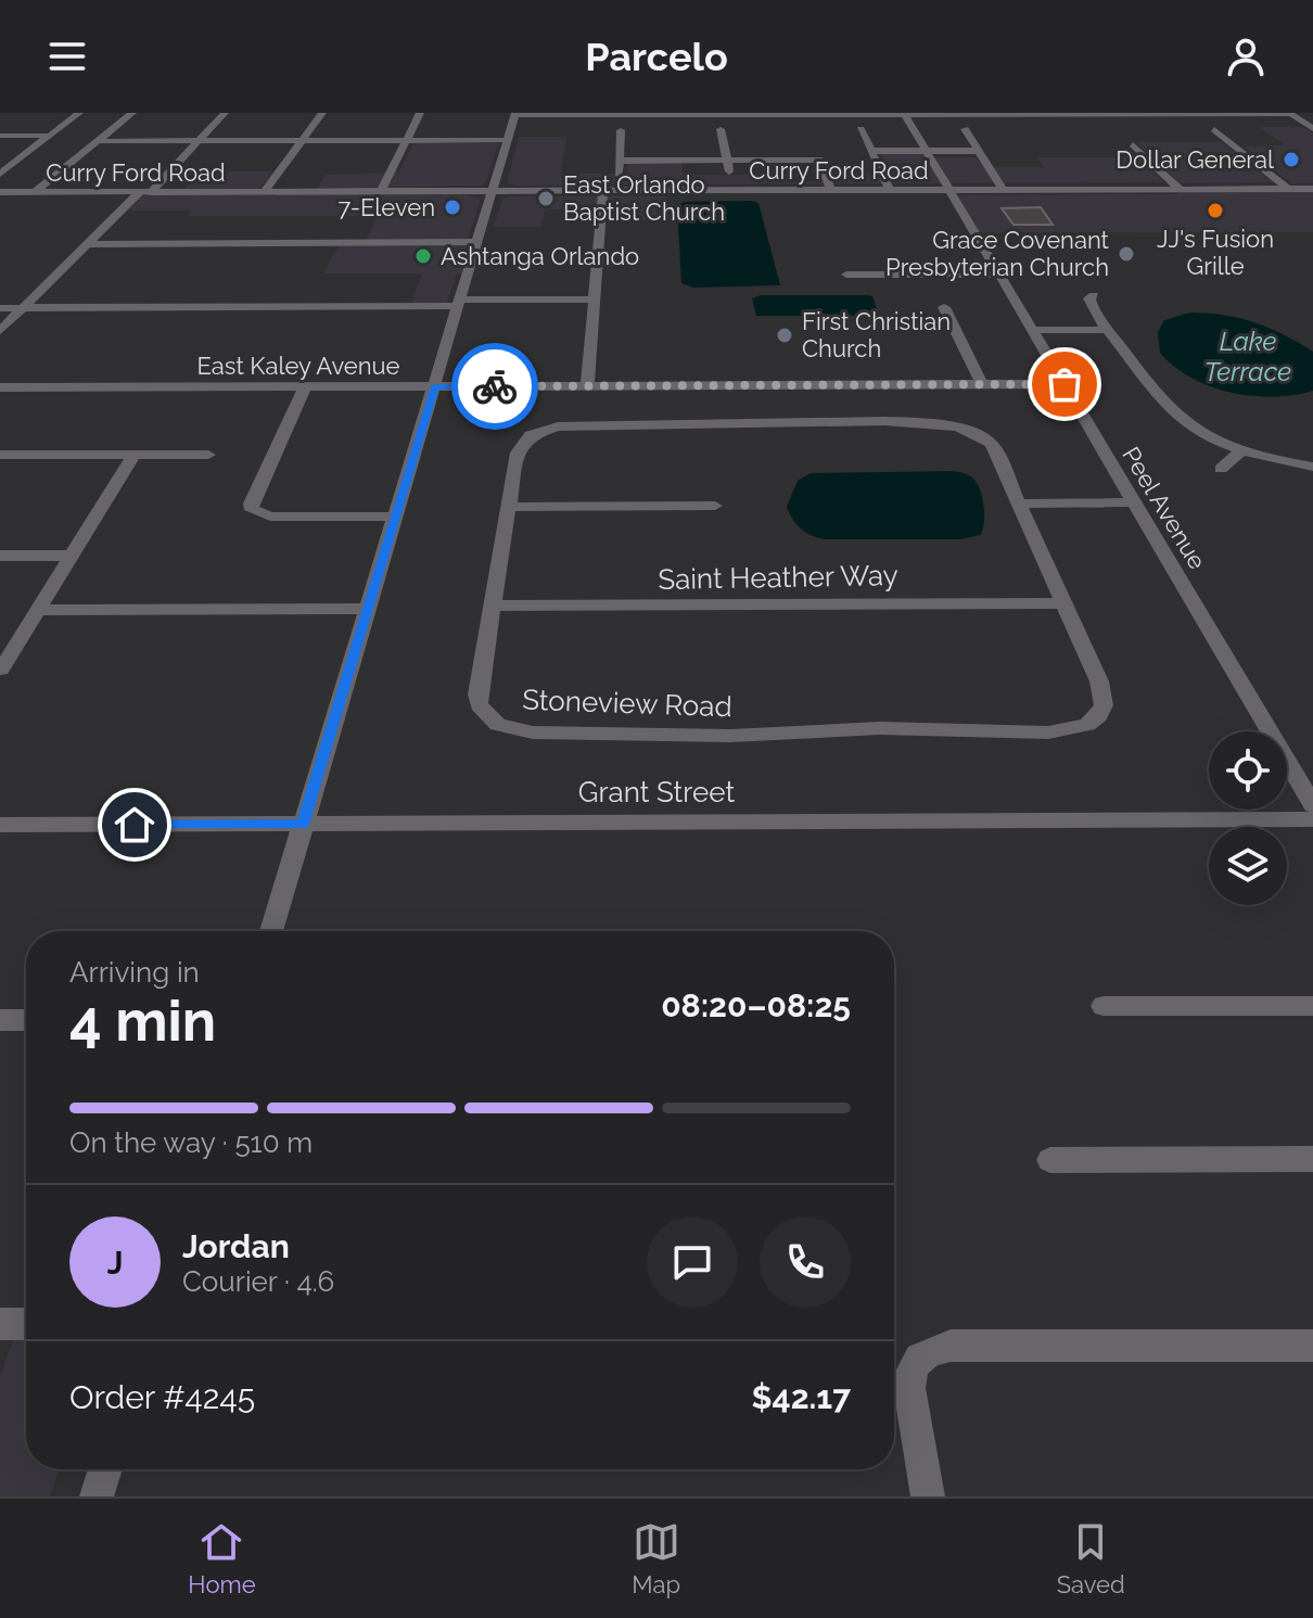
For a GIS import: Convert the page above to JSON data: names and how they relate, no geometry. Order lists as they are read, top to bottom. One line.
{"streets":{"street":["Curry Ford Road","East Kaley Avenue","Peel Avenue","Saint Heather Way","Stoneview Road","Grant Street"]},"crossings":[["Curry Ford Road","Peel Avenue"],["East Kaley Avenue","Peel Avenue"],["Saint Heather Way","Stoneview Road"]],"water":["Lake Terrace"],"places":["Dollar General","East Orlando Baptist Church","7-Eleven","JJ's Fusion Grille","Grace Covenant Presbyterian Church","Ashtanga Orlando","First Christian Church"],"page":{"header":"Parcelo","heading":["4 min","Arriving in","08:20–08:25"],"panel":["Jordan","Courier · 4.6","Order #4245","$42.17"],"bar":"On the way · 510 m","round":"J","tabs":["Home","Map","Saved"]}}
